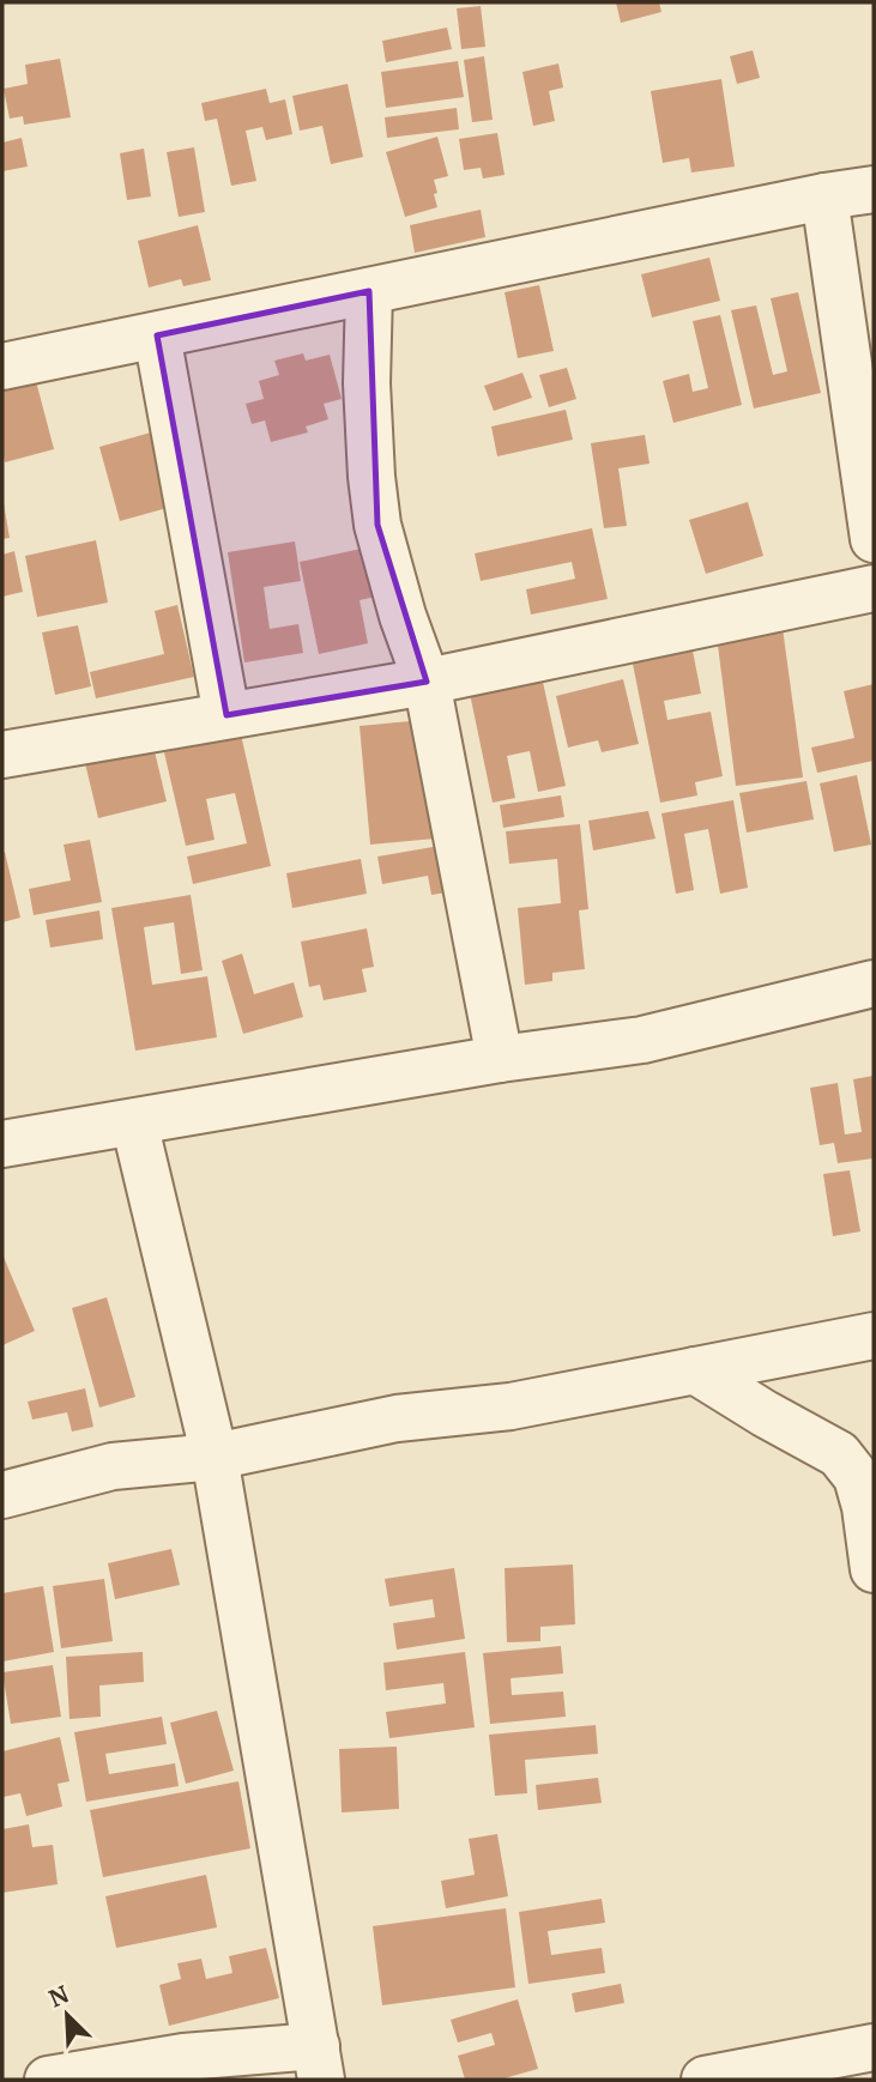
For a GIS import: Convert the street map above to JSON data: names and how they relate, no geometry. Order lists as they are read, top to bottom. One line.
{"north":"top left"}
